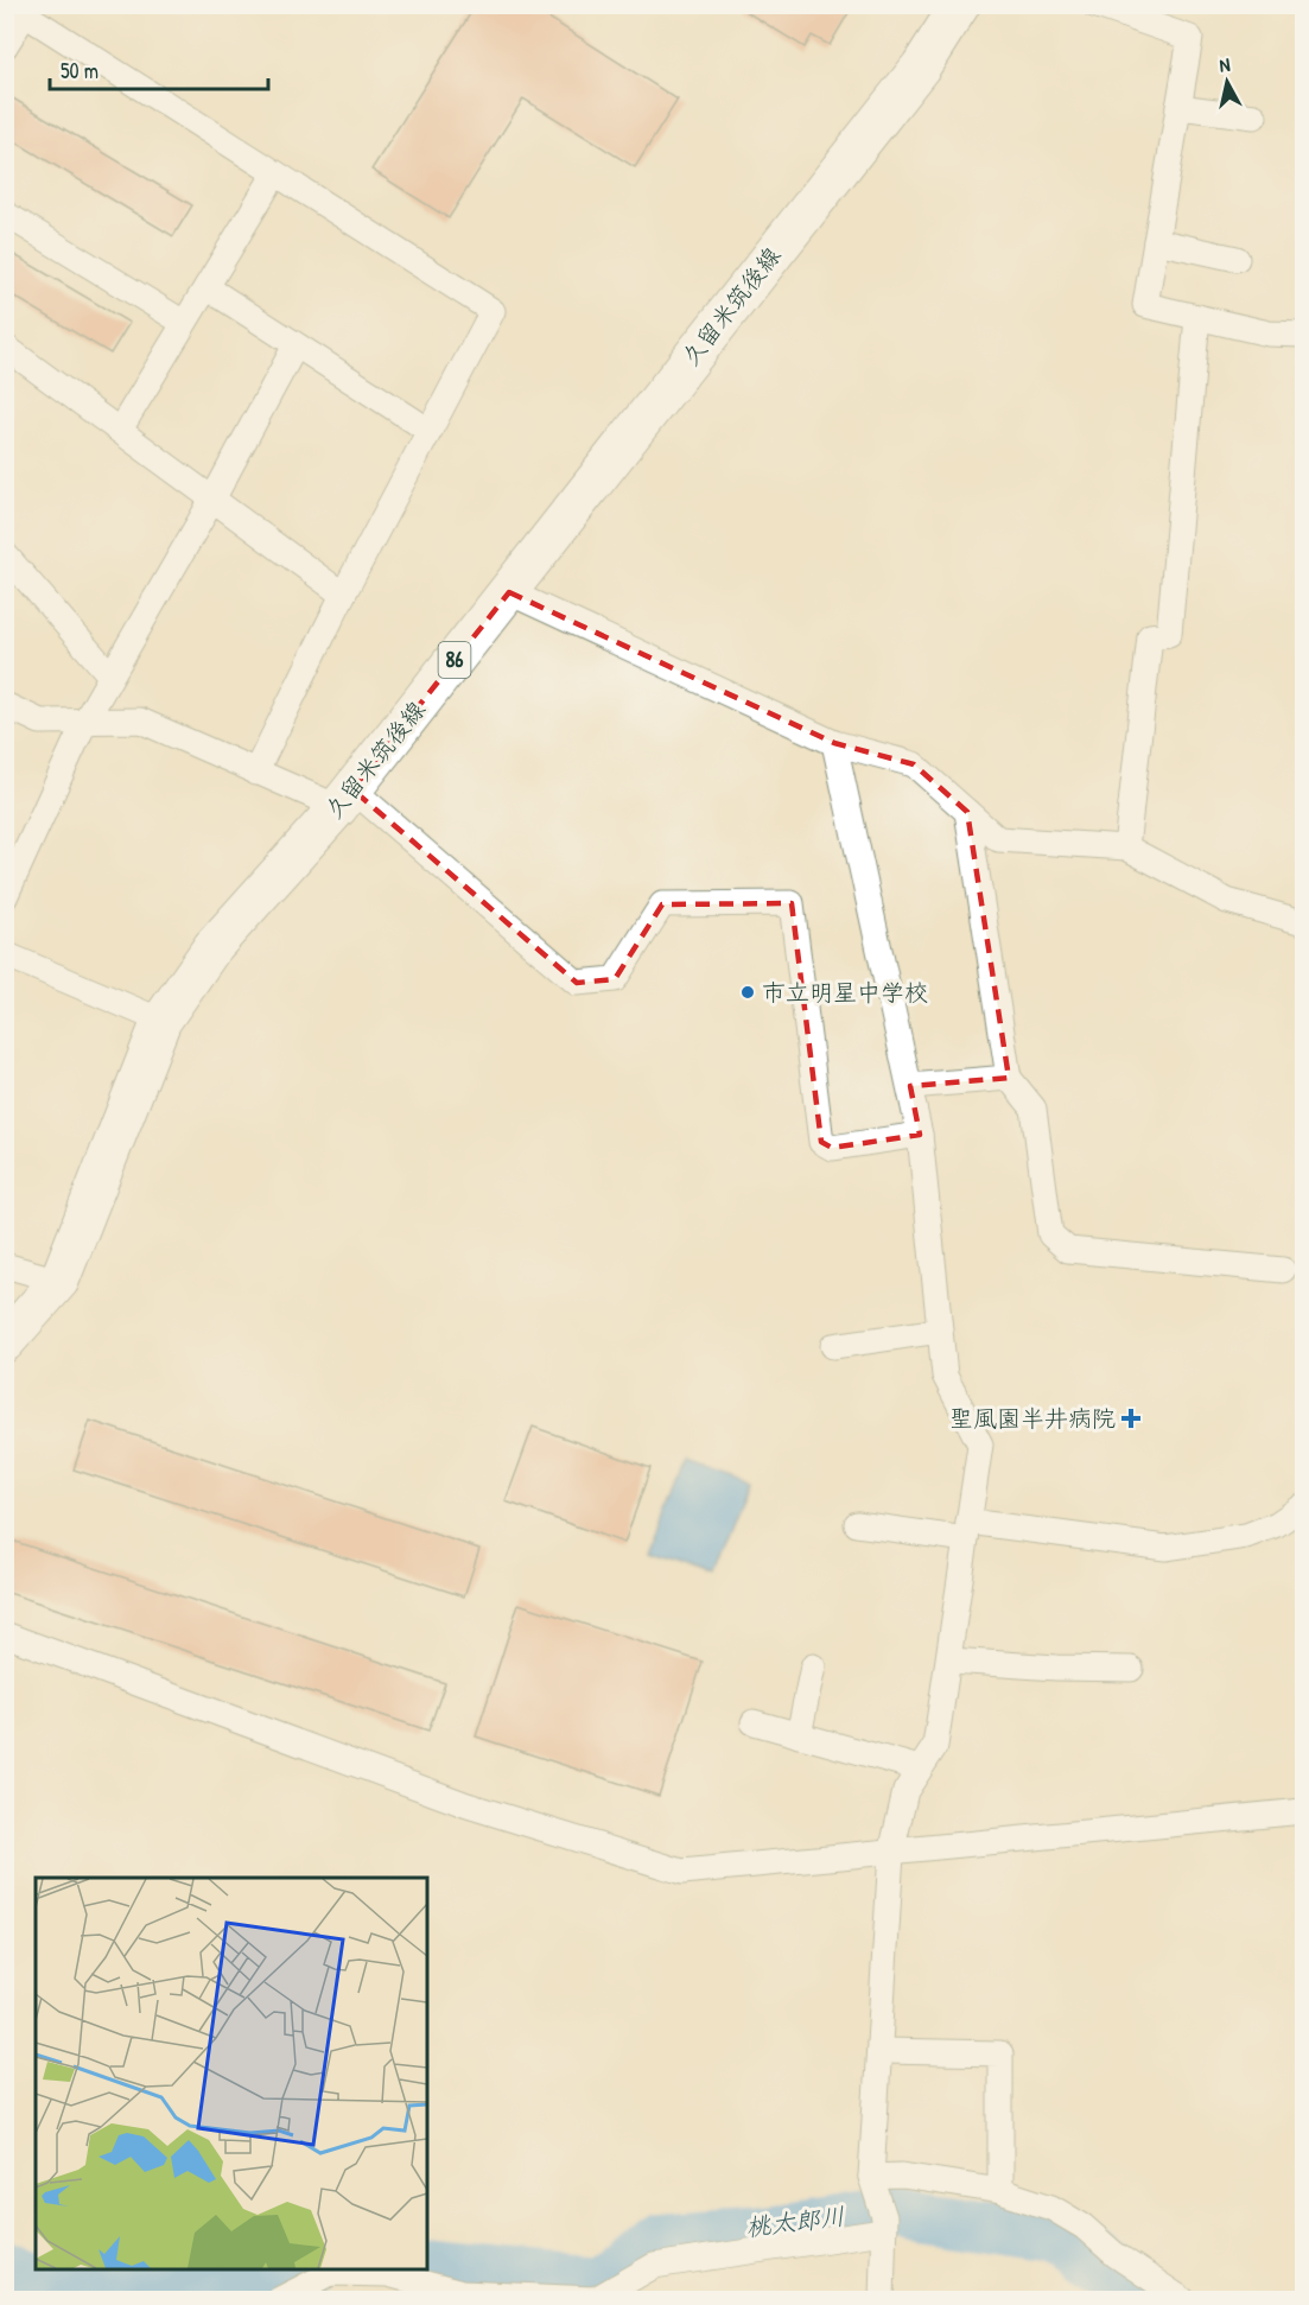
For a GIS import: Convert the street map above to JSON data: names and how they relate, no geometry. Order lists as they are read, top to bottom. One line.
{"streets":{"main road":["久留米筑後線","86"]},"water":["桃太郎川"],"places":{"other":["市立明星中学校"],"health":["聖風園半井病院"]},"scale_bar":"50 m","north":"top"}
